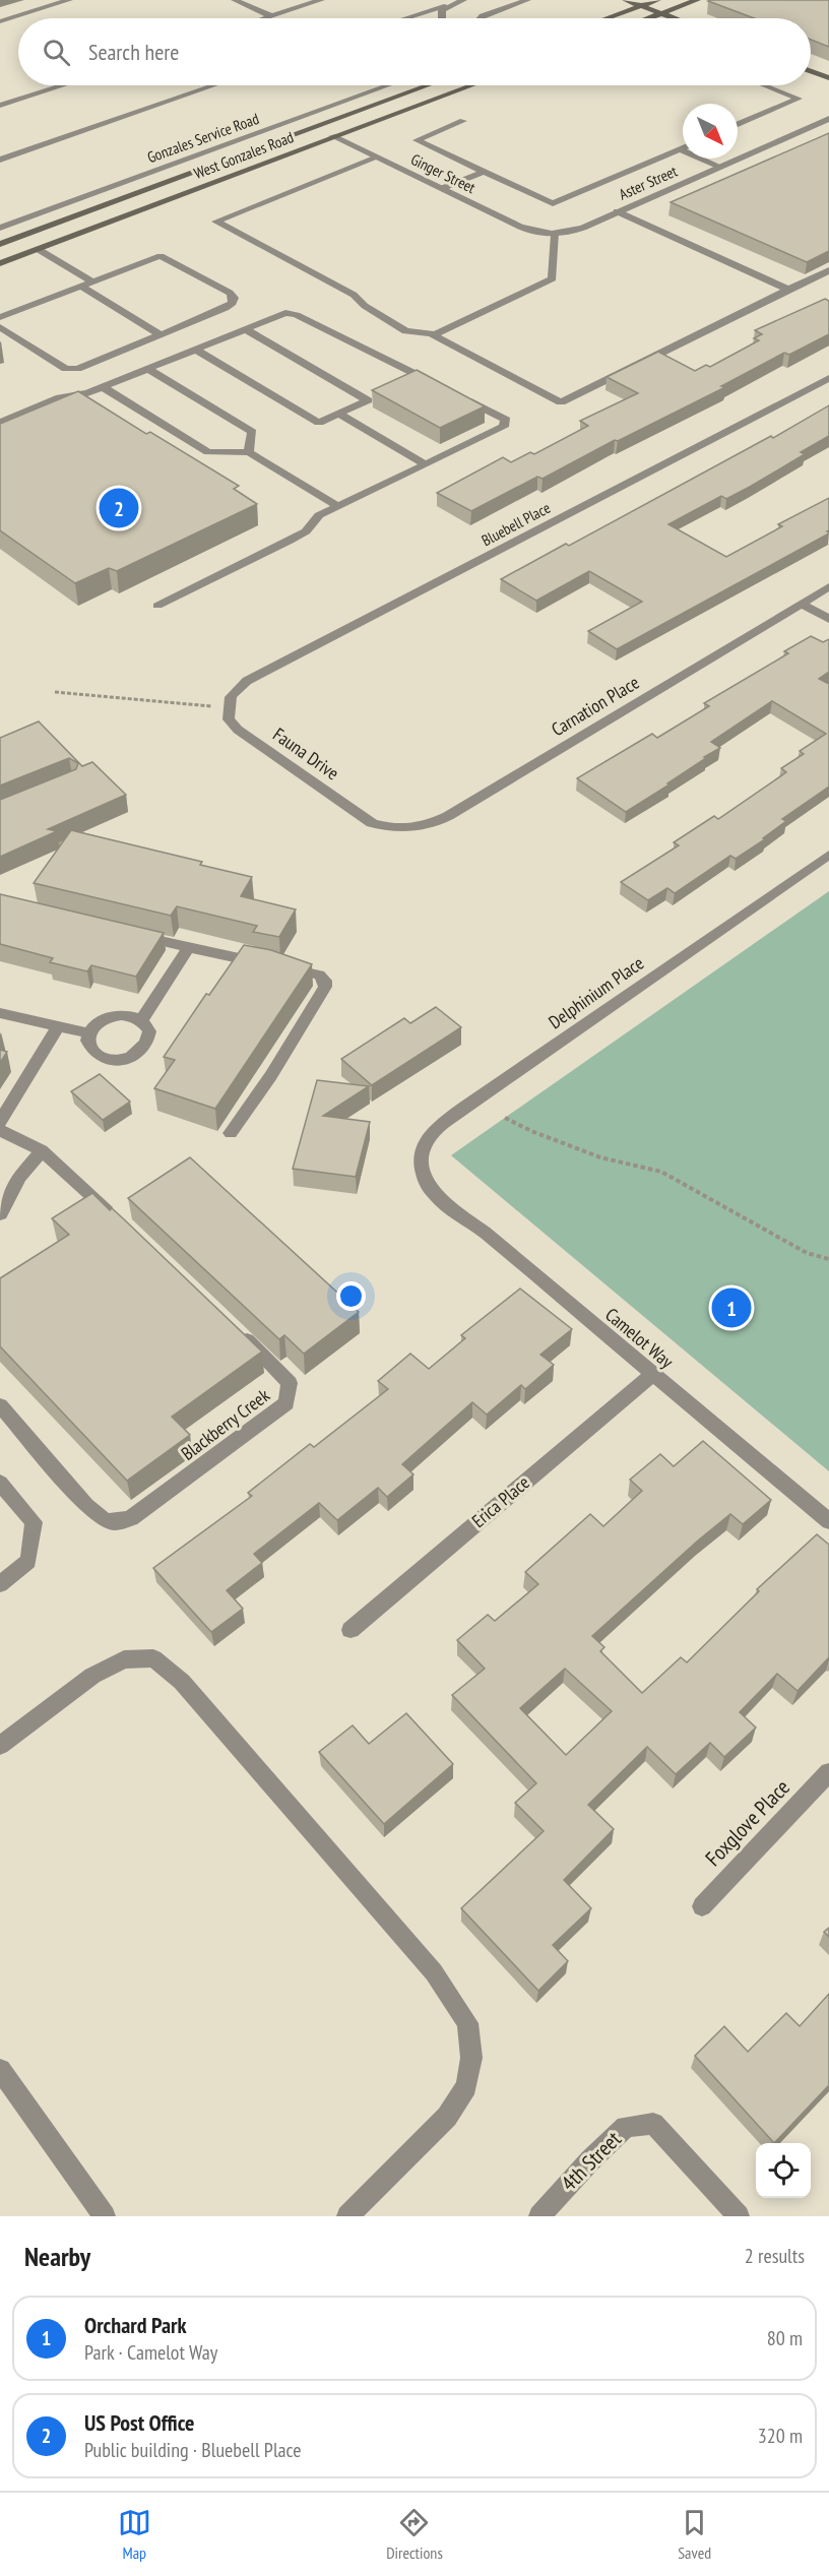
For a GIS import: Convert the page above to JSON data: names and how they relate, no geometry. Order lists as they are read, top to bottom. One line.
{"streets":{"main road":["West Gonzales Road"],"street":["Gonzales Service Road","Ginger Street","Aster Street","Bluebell Place","Carnation Place","Fauna Drive","Delphinium Place","Camelot Way","Blackberry Creek","Erica Place","Foxglove Place","4th Street"]},"crossings":[["West Gonzales Road","Ginger Street"],["Ginger Street","Aster Street"],["Bluebell Place","Fauna Drive"],["Carnation Place","Fauna Drive"],["Delphinium Place","Camelot Way"],["Camelot Way","Erica Place"]],"north":"bottom right","page":{"search":"Search here","pins":["2","1"],"heading":["Nearby","2 results"],"list":[{"mark":"1","name":"Orchard Park","note":"Park · Camelot Way","value":"80 m"},{"mark":"2","name":"US Post Office","note":"Public building · Bluebell Place","value":"320 m"}],"nav":["Map","Directions","Saved"]}}
